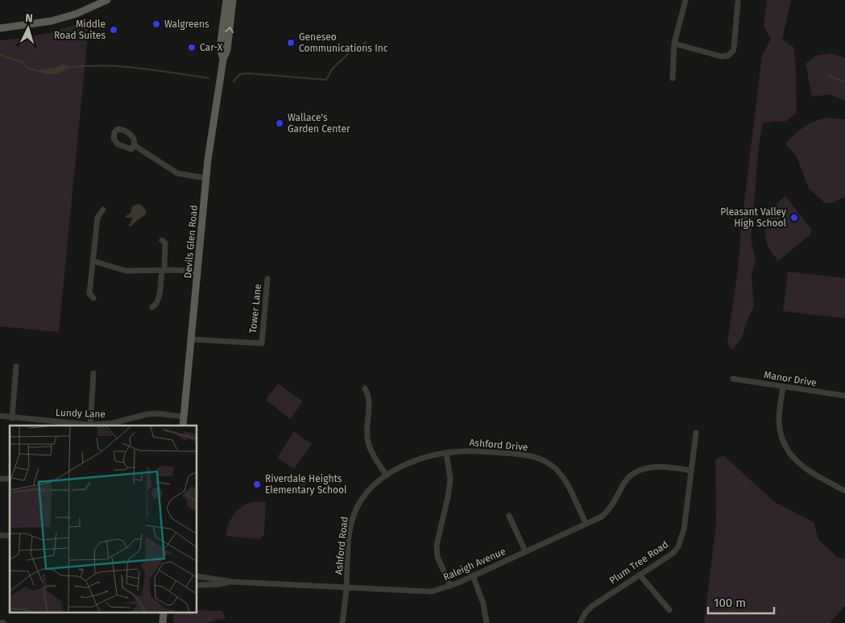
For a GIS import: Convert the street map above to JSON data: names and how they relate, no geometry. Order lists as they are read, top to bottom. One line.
{"streets":{"main road":["Devils Glen Road"],"street":["Tower Lane","Manor Drive","Lundy Lane","Ashford Drive","Ashford Road","Plum Tree Road","Raleigh Avenue"]},"crossings":[["Devils Glen Road","Tower Lane"],["Devils Glen Road","Lundy Lane"],["Ashford Drive","Ashford Road"],["Ashford Drive","Raleigh Avenue"],["Ashford Road","Raleigh Avenue"],["Plum Tree Road","Raleigh Avenue"]],"places":["Walgreens","Middle Road Suites","Geneseo Communications Inc","Car-X","Wallace's Garden Center","Pleasant Valley High School","Riverdale Heights Elementary School"],"scale_bar":"100 m","north":"top"}
